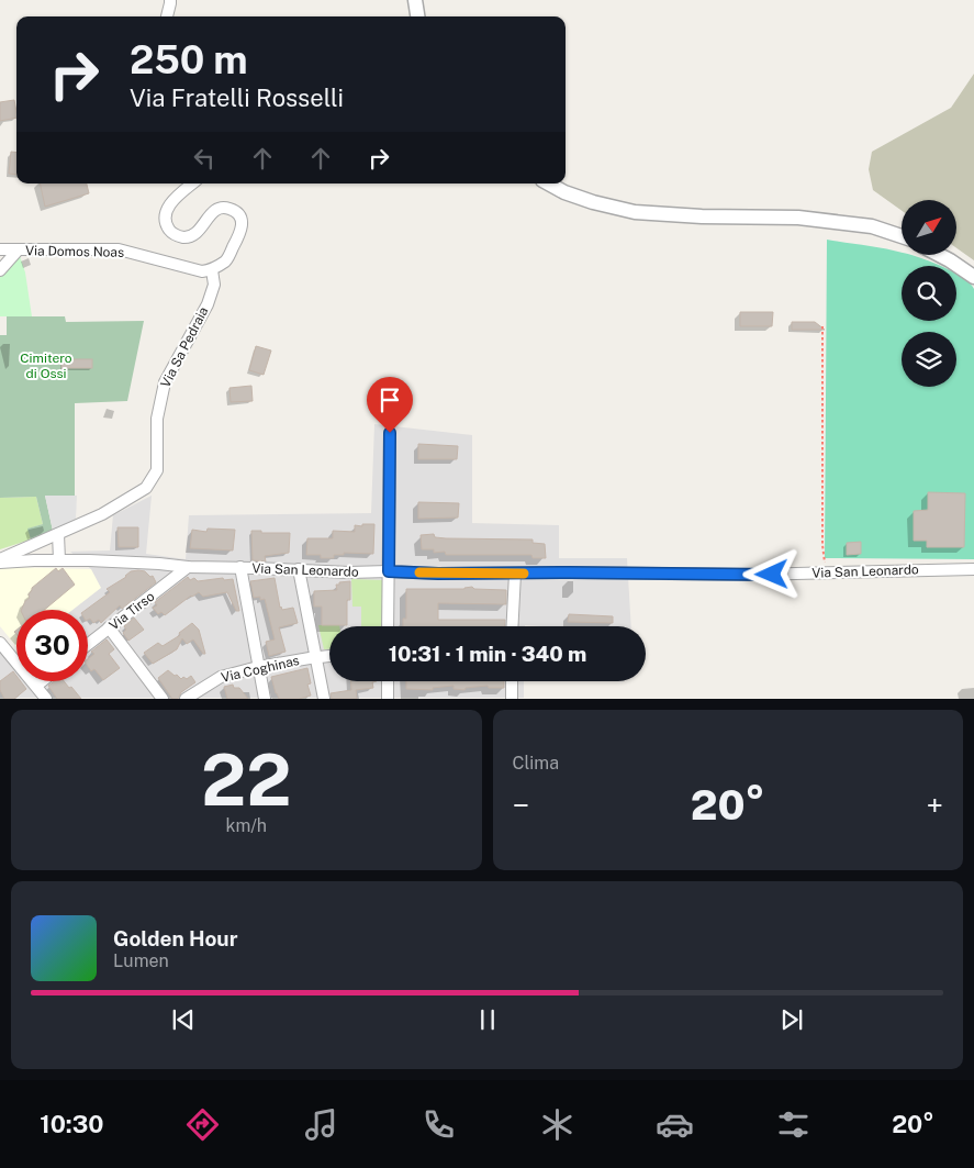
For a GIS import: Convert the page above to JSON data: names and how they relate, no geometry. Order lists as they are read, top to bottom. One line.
{"streets":{"street":["Via Domos Noas","Via Sa Pedraia","Via San Leonardo","Via Tirso","Via Coghinas"]},"crossings":[["Via Domos Noas","Via Sa Pedraia"],["Via Sa Pedraia","Via San Leonardo"],["Via San Leonardo","Via Tirso"]],"parks":["Cimitero di Ossi"],"north":"top right","page":{"turn":["250 m","Via Fratelli Rosselli"],"limit":"30","trip":"10:31 · 1 min · 340 m","tile":[["22","km/h"],"Clima"],"heat":["−","20°","+"],"song":["Golden Hour","Lumen"],"tabs":["10:30","20°"]}}
